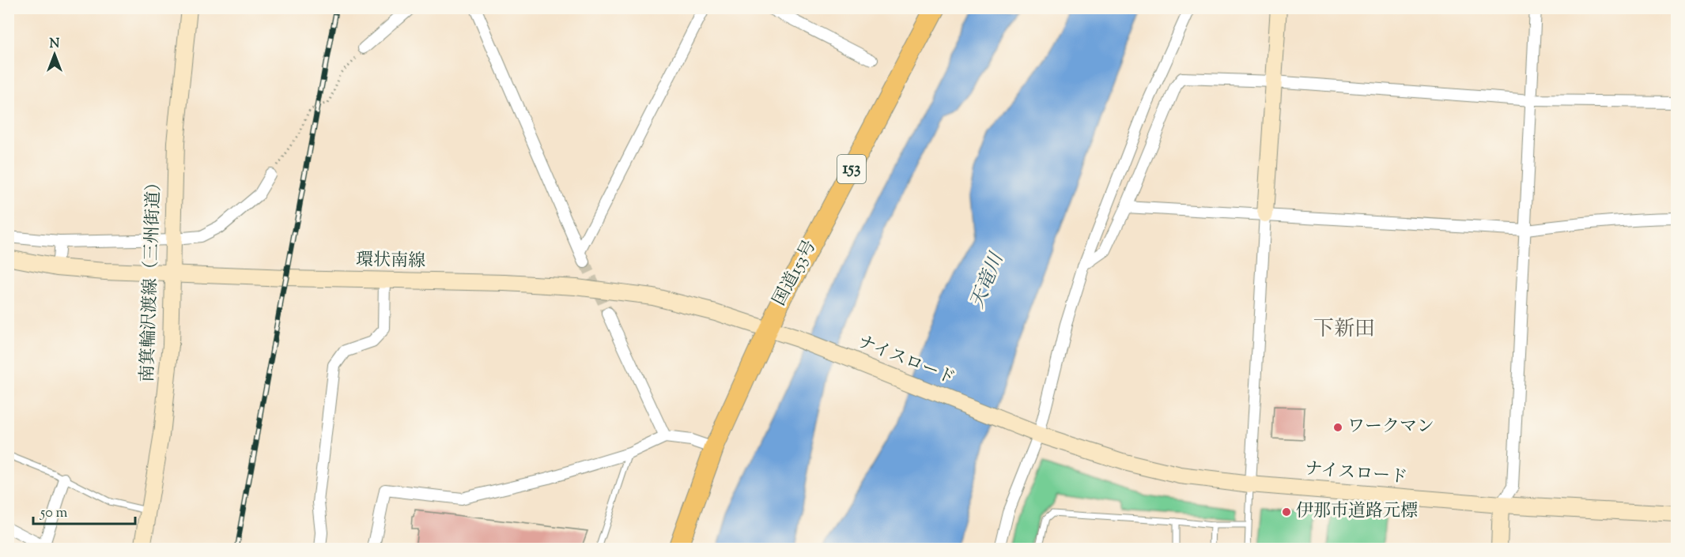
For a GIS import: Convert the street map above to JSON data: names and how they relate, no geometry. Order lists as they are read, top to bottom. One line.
{"streets":{"highway":["153","国道153号"],"street":["環状南線","南箕輪沢渡線（三州街道）","ナイスロード"]},"crossings":[["環状南線","国道153号"],["環状南線","南箕輪沢渡線（三州街道）"],["環状南線","ナイスロード"],["国道153号","ナイスロード"]],"districts":["下新田"],"water":["天竜川"],"places":["ワークマン","伊那市道路元標"],"scale_bar":"50 m","north":"top"}
